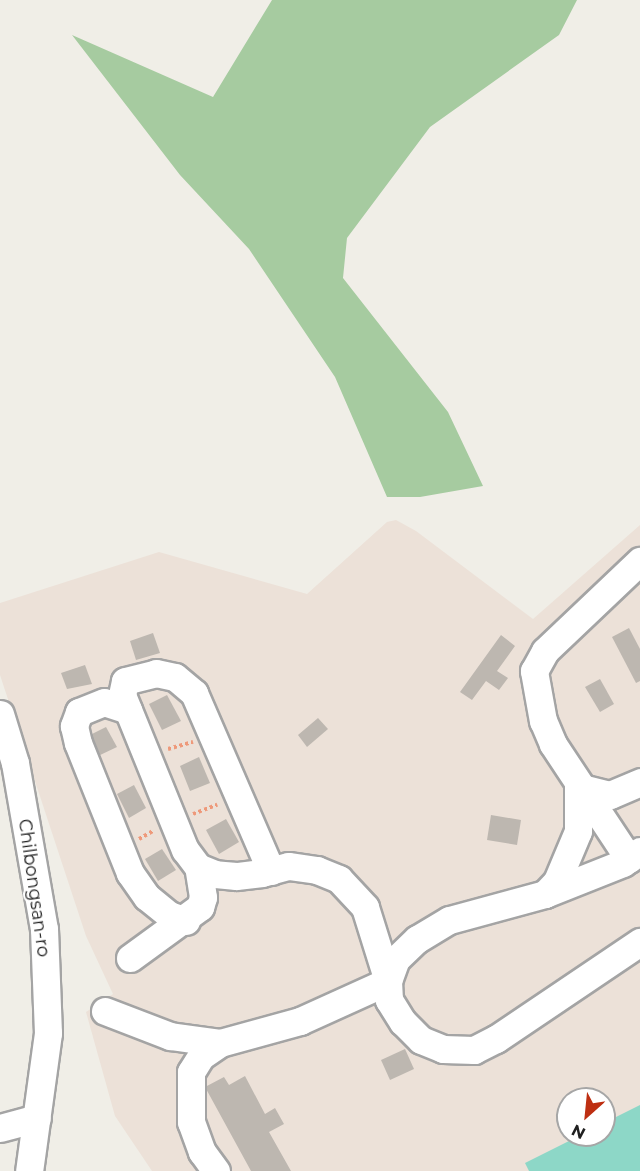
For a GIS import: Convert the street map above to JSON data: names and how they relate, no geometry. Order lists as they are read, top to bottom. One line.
{"streets":{"street":["Chilbongsan-ro"]},"north":"bottom left"}
